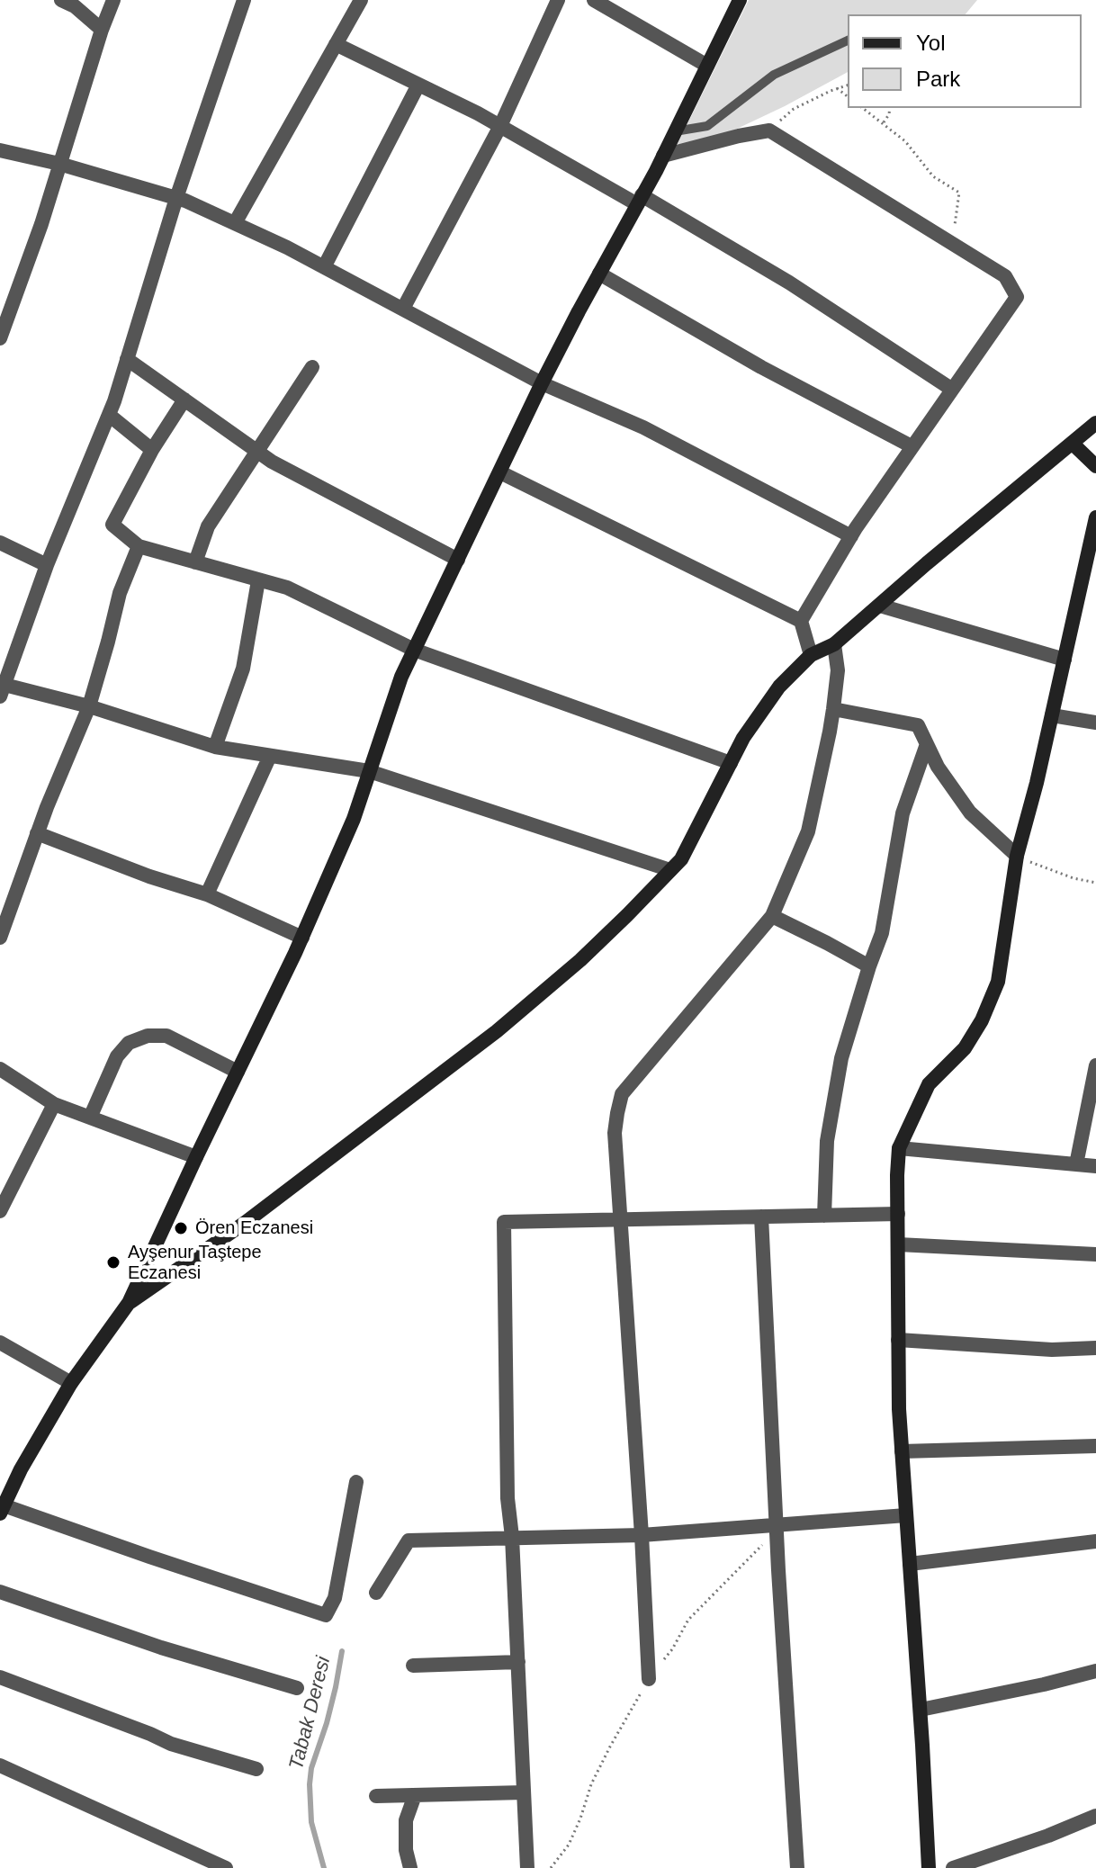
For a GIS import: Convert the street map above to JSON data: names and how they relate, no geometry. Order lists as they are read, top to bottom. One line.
{"water":["Tabak Deresi"],"places":["Ören Eczanesi","Ayşenur Taştepe Eczanesi"],"legend":["Yol","Park"]}
